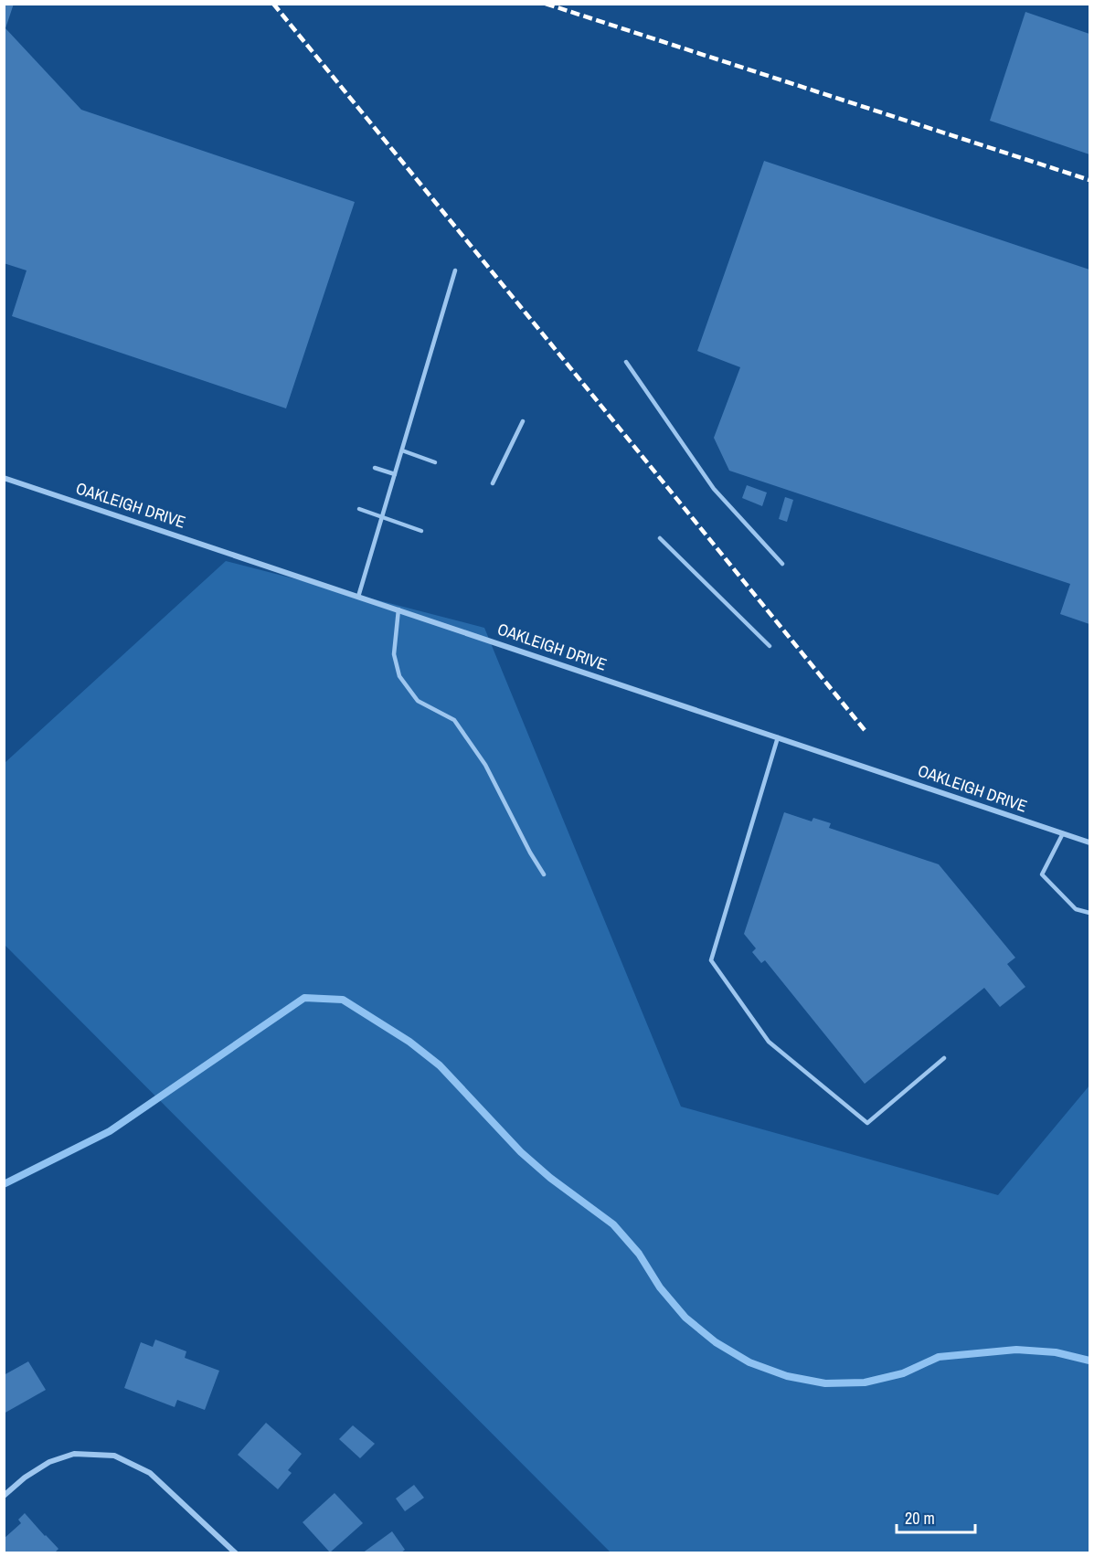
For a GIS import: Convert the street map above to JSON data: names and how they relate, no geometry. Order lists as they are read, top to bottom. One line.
{"streets":{"street":["OAKLEIGH DRIVE"]},"scale_bar":"20 m"}
